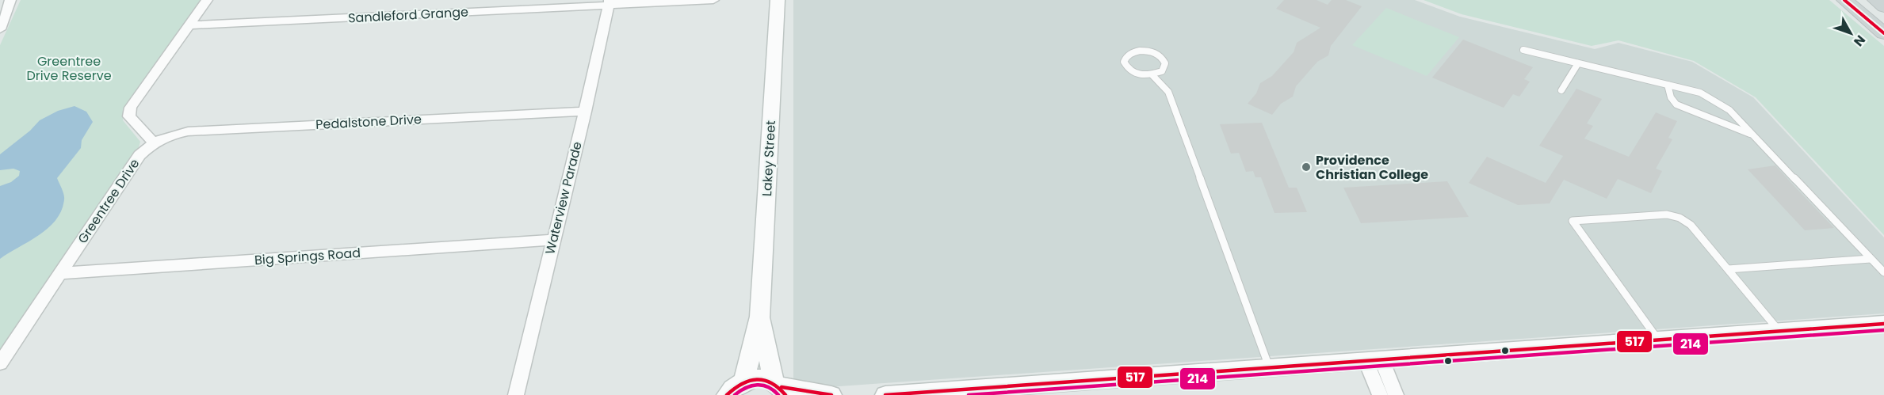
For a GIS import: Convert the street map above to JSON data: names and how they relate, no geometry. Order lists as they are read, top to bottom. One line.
{"streets":{"street":["Sandleford Grange","Pedalstone Drive","Lakey Street","Waterview Parade","Greentree Drive","Big Springs Road"]},"crossings":[["Sandleford Grange","Waterview Parade"],["Pedalstone Drive","Waterview Parade"],["Pedalstone Drive","Greentree Drive"],["Waterview Parade","Big Springs Road"],["Greentree Drive","Big Springs Road"]],"parks":["Greentree Drive Reserve"],"places":["Providence Christian College"],"lines":["transit line 517","transit line 214"],"north":"bottom right"}
